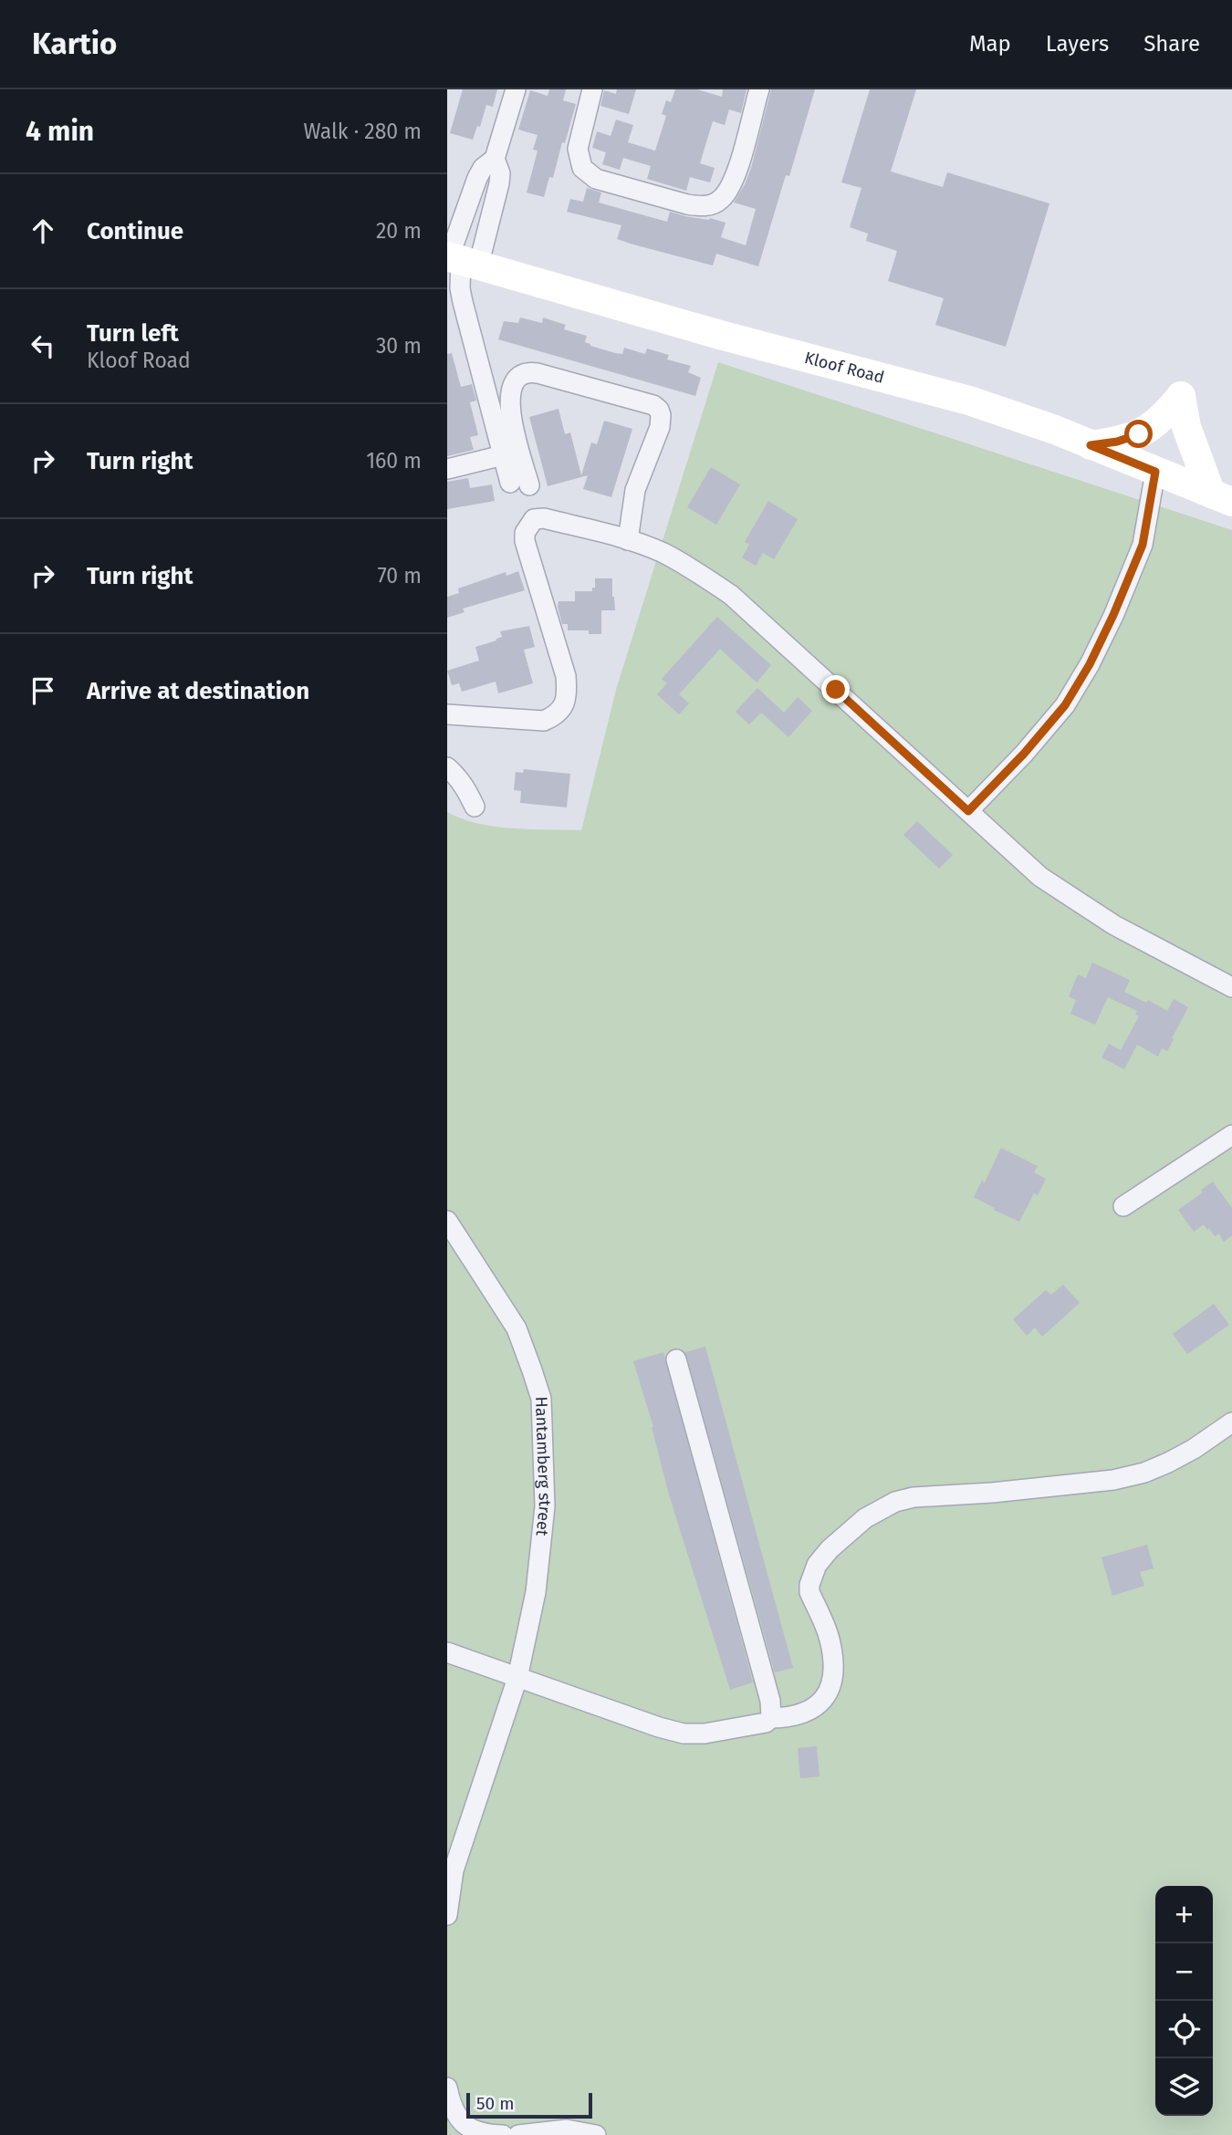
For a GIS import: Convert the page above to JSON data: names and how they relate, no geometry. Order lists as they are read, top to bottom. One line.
{"streets":{"street":["Kloof Road","Hantamberg street"]},"scale_bar":"50 m","page":{"header":"Kartio","nav":["Map","Layers","Share"],"heading":["4 min","Walk · 280 m"],"list":[["Continue","20 m"],["Turn left","Kloof Road","30 m"],["Turn right","160 m"],["Turn right","70 m"],"Arrive at destination"],"map_buttons":["+","−"],"scale":"50 m"}}
